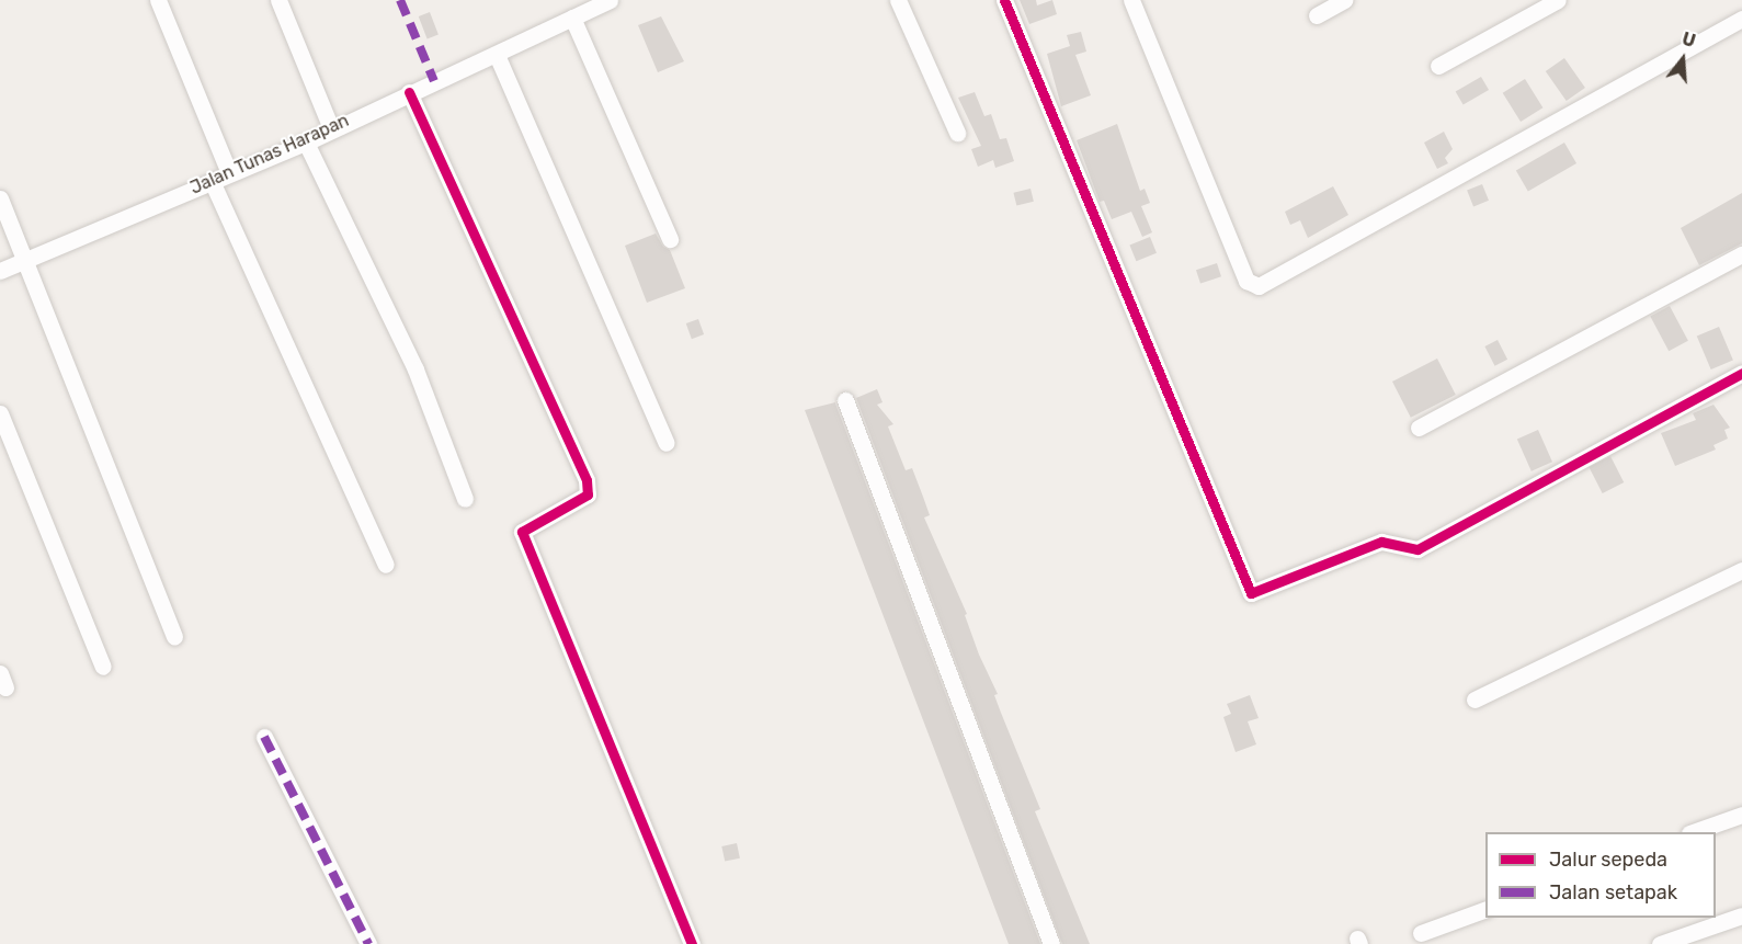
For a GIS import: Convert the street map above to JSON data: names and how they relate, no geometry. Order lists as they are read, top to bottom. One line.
{"streets":{"street":["Jalan Tunas Harapan"]},"legend":["Jalur sepeda","Jalan setapak"],"north":"top"}
